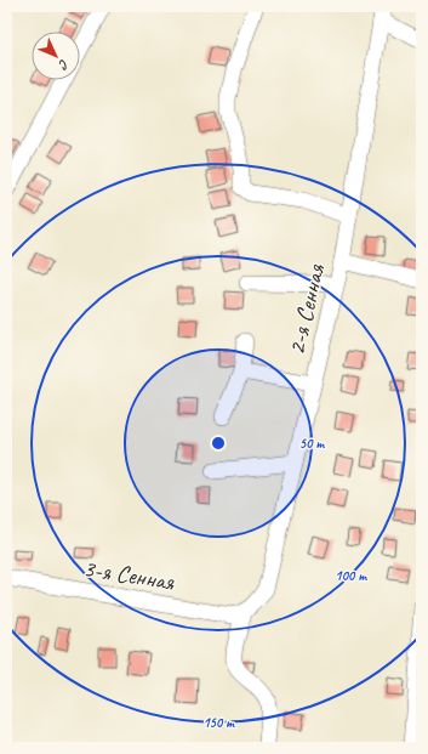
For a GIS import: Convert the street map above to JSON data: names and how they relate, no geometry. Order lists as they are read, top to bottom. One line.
{"streets":{"street":["2-я Сенная","3-я Сенная"]},"crossings":[["2-я Сенная","3-я Сенная"]],"north":"bottom right","rings":["50 m","100 m","150 m"]}
